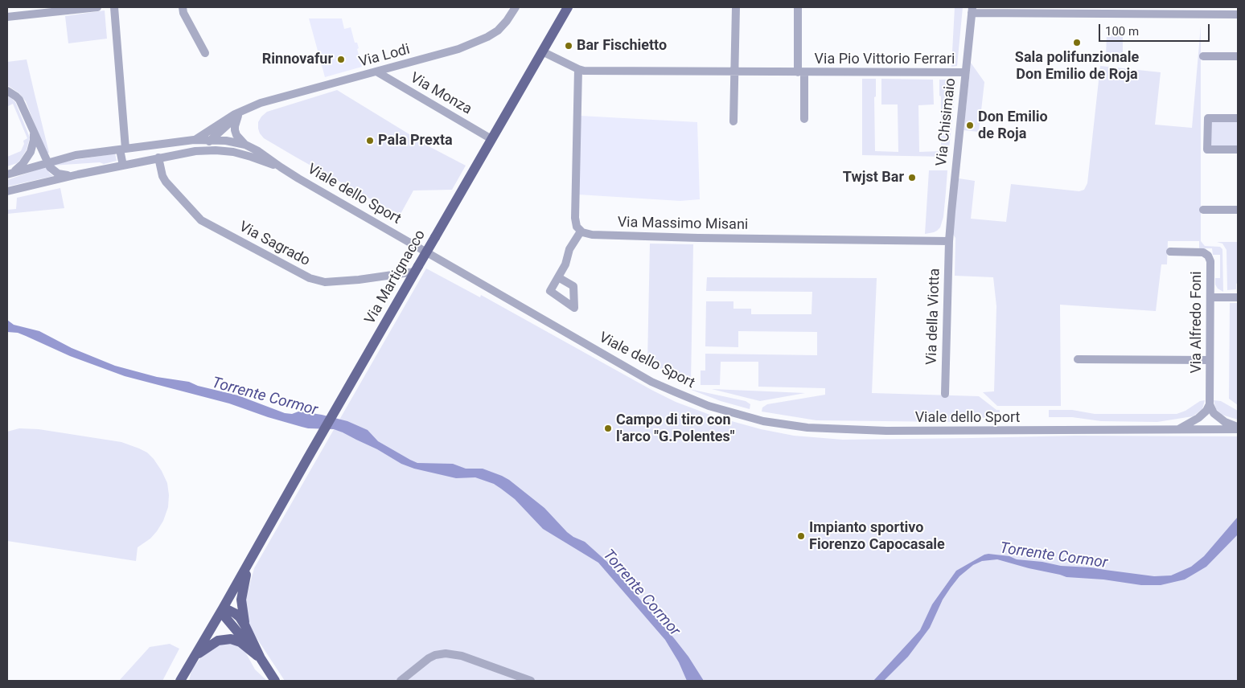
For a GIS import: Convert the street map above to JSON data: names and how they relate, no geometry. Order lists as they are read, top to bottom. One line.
{"streets":{"main road":["Via Martignacco"],"street":["Via Lodi","Via Pio Vittorio Ferrari","Via Monza","Via Chisimaio","Viale dello Sport","Via Massimo Misani","Via Sagrado","Via della Viotta","Via Alfredo Foni"]},"crossings":[["Via Lodi","Via Monza"],["Via Lodi","Viale dello Sport"],["Via Pio Vittorio Ferrari","Via Chisimaio"],["Via Pio Vittorio Ferrari","Via Martignacco"],["Via Monza","Via Martignacco"],["Via Chisimaio","Via Massimo Misani"],["Via Chisimaio","Via della Viotta"],["Viale dello Sport","Via Sagrado"],["Viale dello Sport","Via Alfredo Foni"],["Via Massimo Misani","Via della Viotta"],["Via Sagrado","Via Martignacco"]],"water":["Torrente Cormor"],"places":["Sala polifunzionale Don Emilio de Roja","Bar Fischietto","Rinnovafur","Don Emilio de Roja","Pala Prexta","Twjst Bar","Campo di tiro con l'arco \"G.Polentes\"","Impianto sportivo Fiorenzo Capocasale"],"scale_bar":"100 m"}
